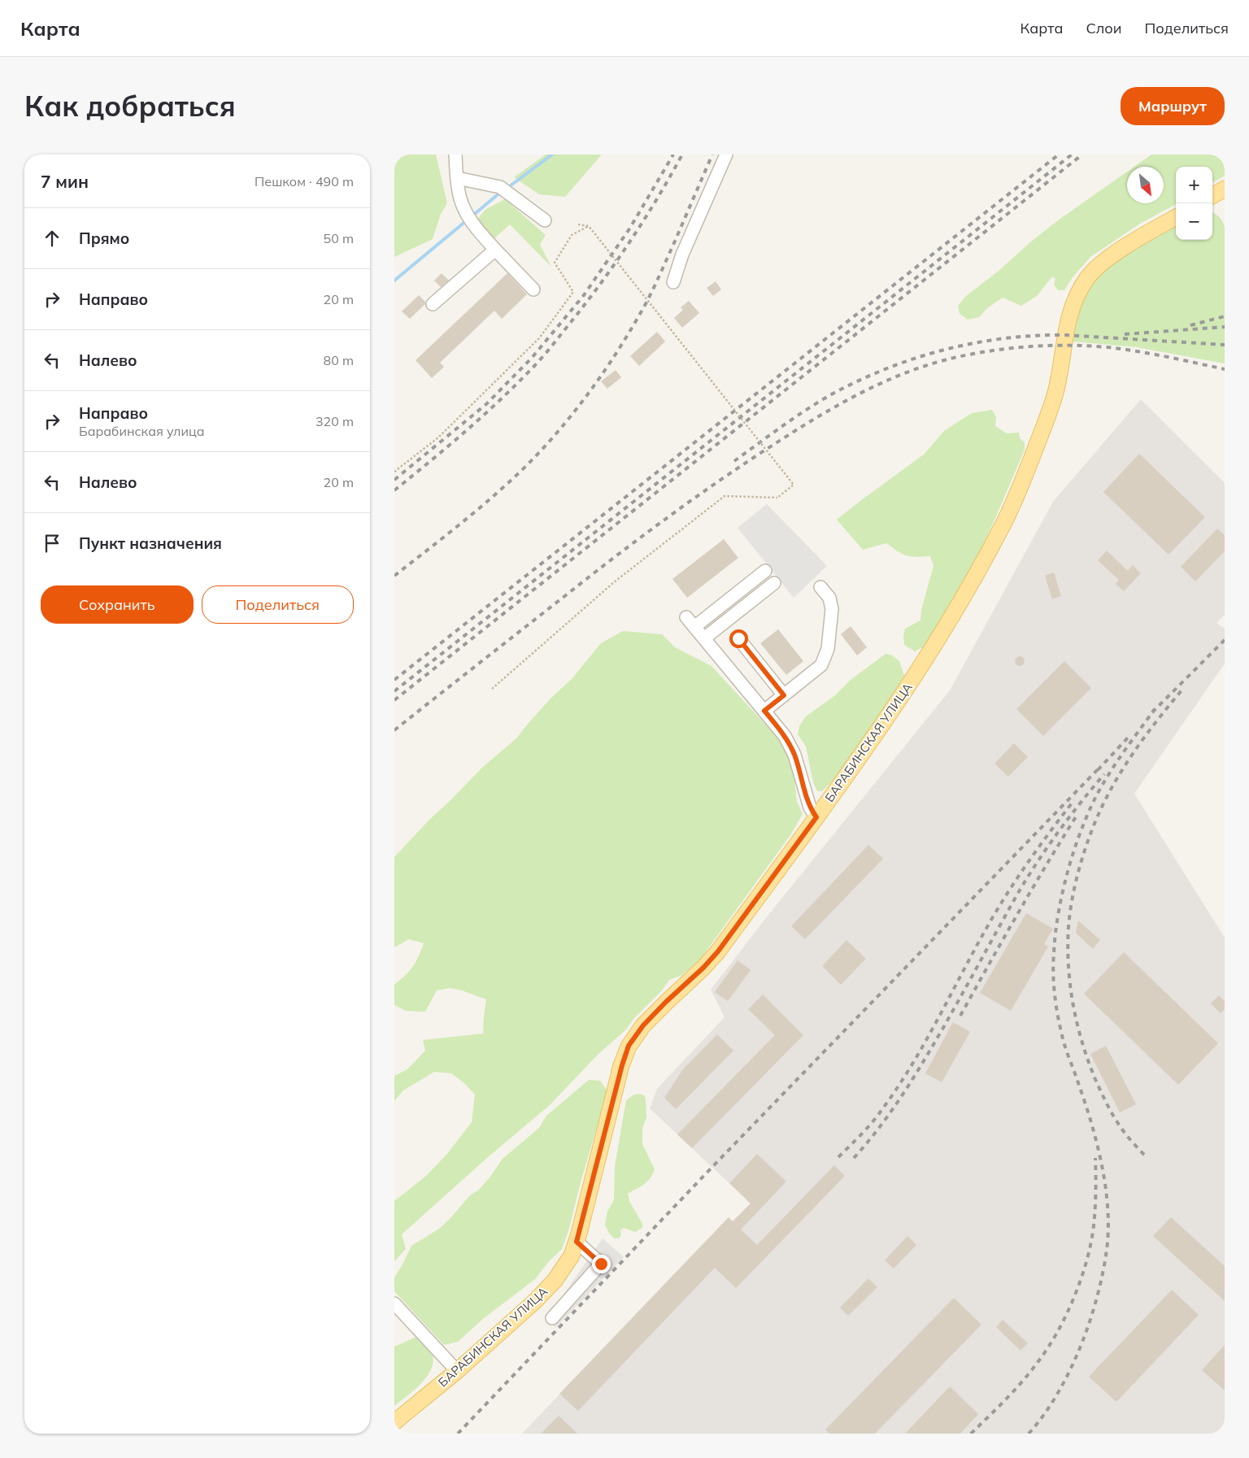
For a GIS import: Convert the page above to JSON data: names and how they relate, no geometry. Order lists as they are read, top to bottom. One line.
{"streets":{"main road":["БАРАБИНСКАЯ УЛИЦА"]},"north":"bottom right","page":{"header":"Карта","nav":["Карта","Слои","Поделиться"],"buttons":["Маршрут",["Сохранить","Поделиться"]],"title":"Как добраться","heading":["7 мин","Пешком · 490 m"],"map_buttons":["+","−"],"list":[["Прямо","50 m"],["Направо","20 m"],["Налево","80 m"],["Направо","Барабинская улица","320 m"],["Налево","20 m"],"Пункт назначения"]}}
